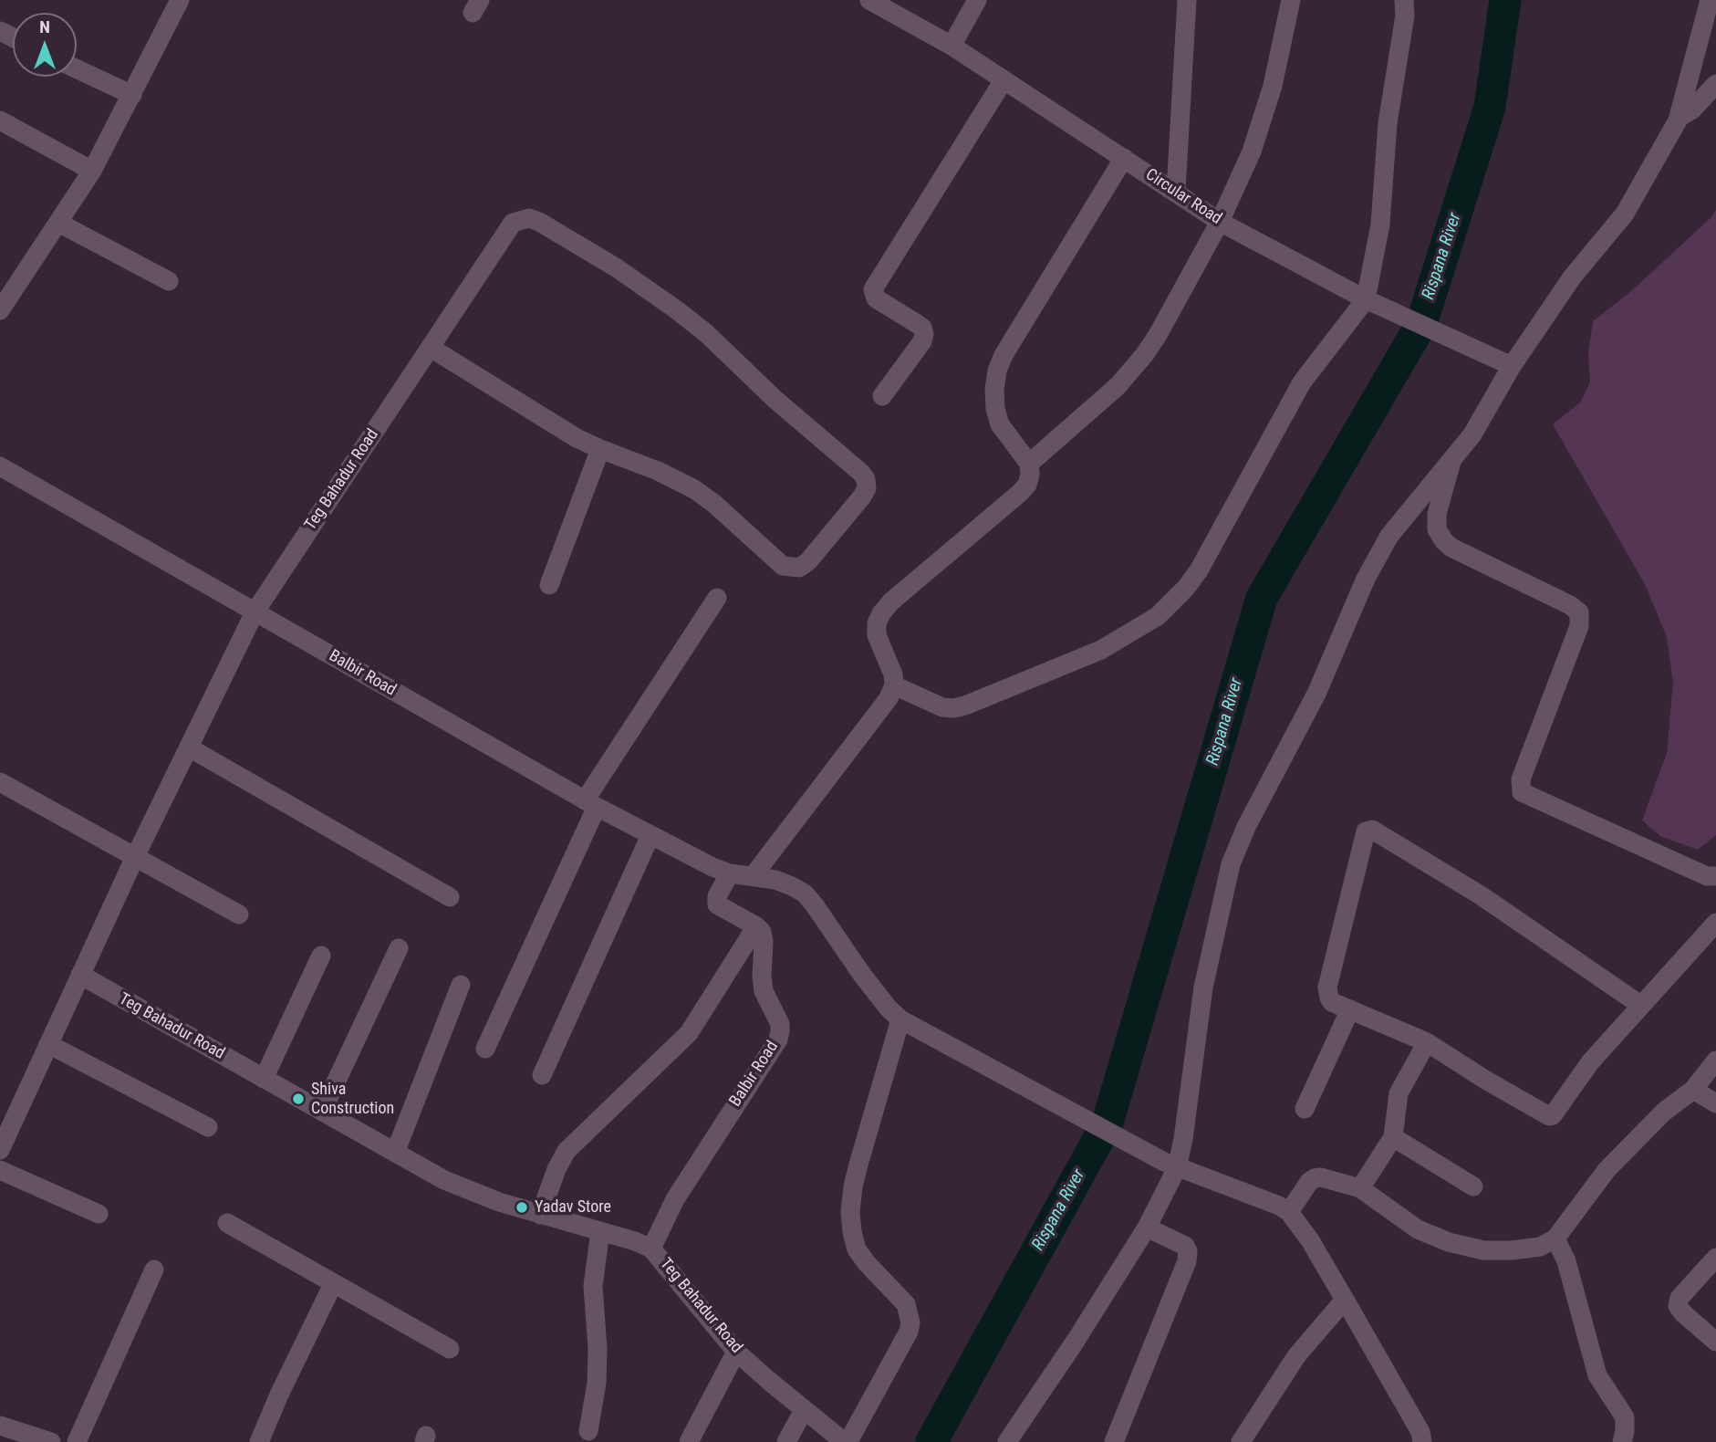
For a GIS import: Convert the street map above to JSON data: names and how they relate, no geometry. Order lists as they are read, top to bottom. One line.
{"streets":{"street":["Circular Road","Teg Bahadur Road","Balbir Road"]},"crossings":[["Teg Bahadur Road","Balbir Road"]],"water":["Rispana River"],"places":["Shiva Construction","Yadav Store"],"north":"top"}
